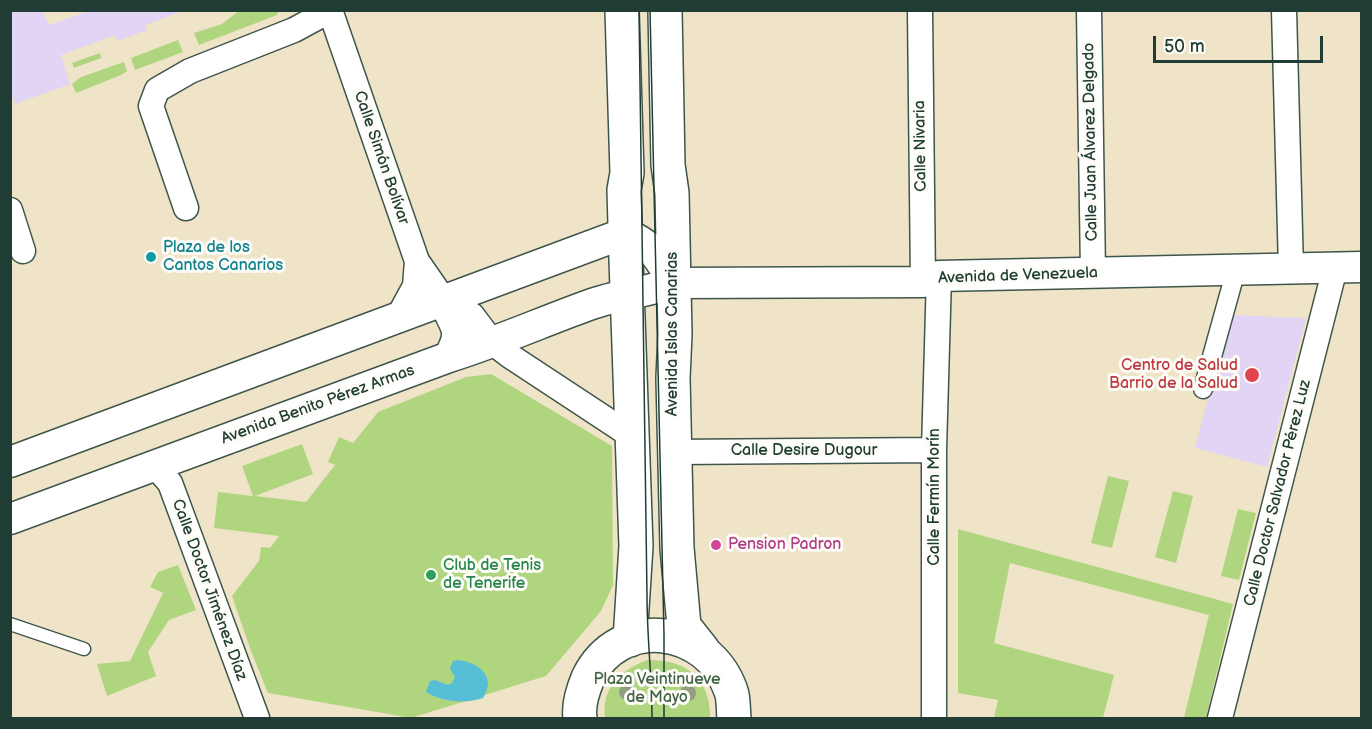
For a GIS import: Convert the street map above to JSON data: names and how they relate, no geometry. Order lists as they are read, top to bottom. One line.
{"streets":{"main road":["Avenida Islas Canarias"],"street":["Calle Juan Álvarez Delgado","Calle Nivaria","Calle Simón Bolívar","Avenida de Venezuela","Avenida Benito Pérez Armas","Calle Desire Dugour","Calle Doctor Salvador Pérez Luz","Calle Fermín Morín","Calle Doctor Jiménez Díaz"]},"crossings":[["Calle Juan Álvarez Delgado","Avenida de Venezuela"],["Calle Nivaria","Avenida de Venezuela"],["Calle Nivaria","Calle Fermín Morín"],["Avenida de Venezuela","Avenida Islas Canarias"],["Avenida de Venezuela","Avenida Benito Pérez Armas"],["Avenida de Venezuela","Calle Doctor Salvador Pérez Luz"],["Avenida de Venezuela","Calle Fermín Morín"],["Avenida Islas Canarias","Calle Desire Dugour"],["Avenida Benito Pérez Armas","Calle Doctor Jiménez Díaz"],["Calle Desire Dugour","Calle Fermín Morín"]],"parks":["Plaza Veintinueve de Mayo"],"places":["Plaza de los Cantos Canarios","Centro de Salud Barrio de la Salud","Pension Padron","Club de Tenis de Tenerife"],"scale_bar":"50 m"}
